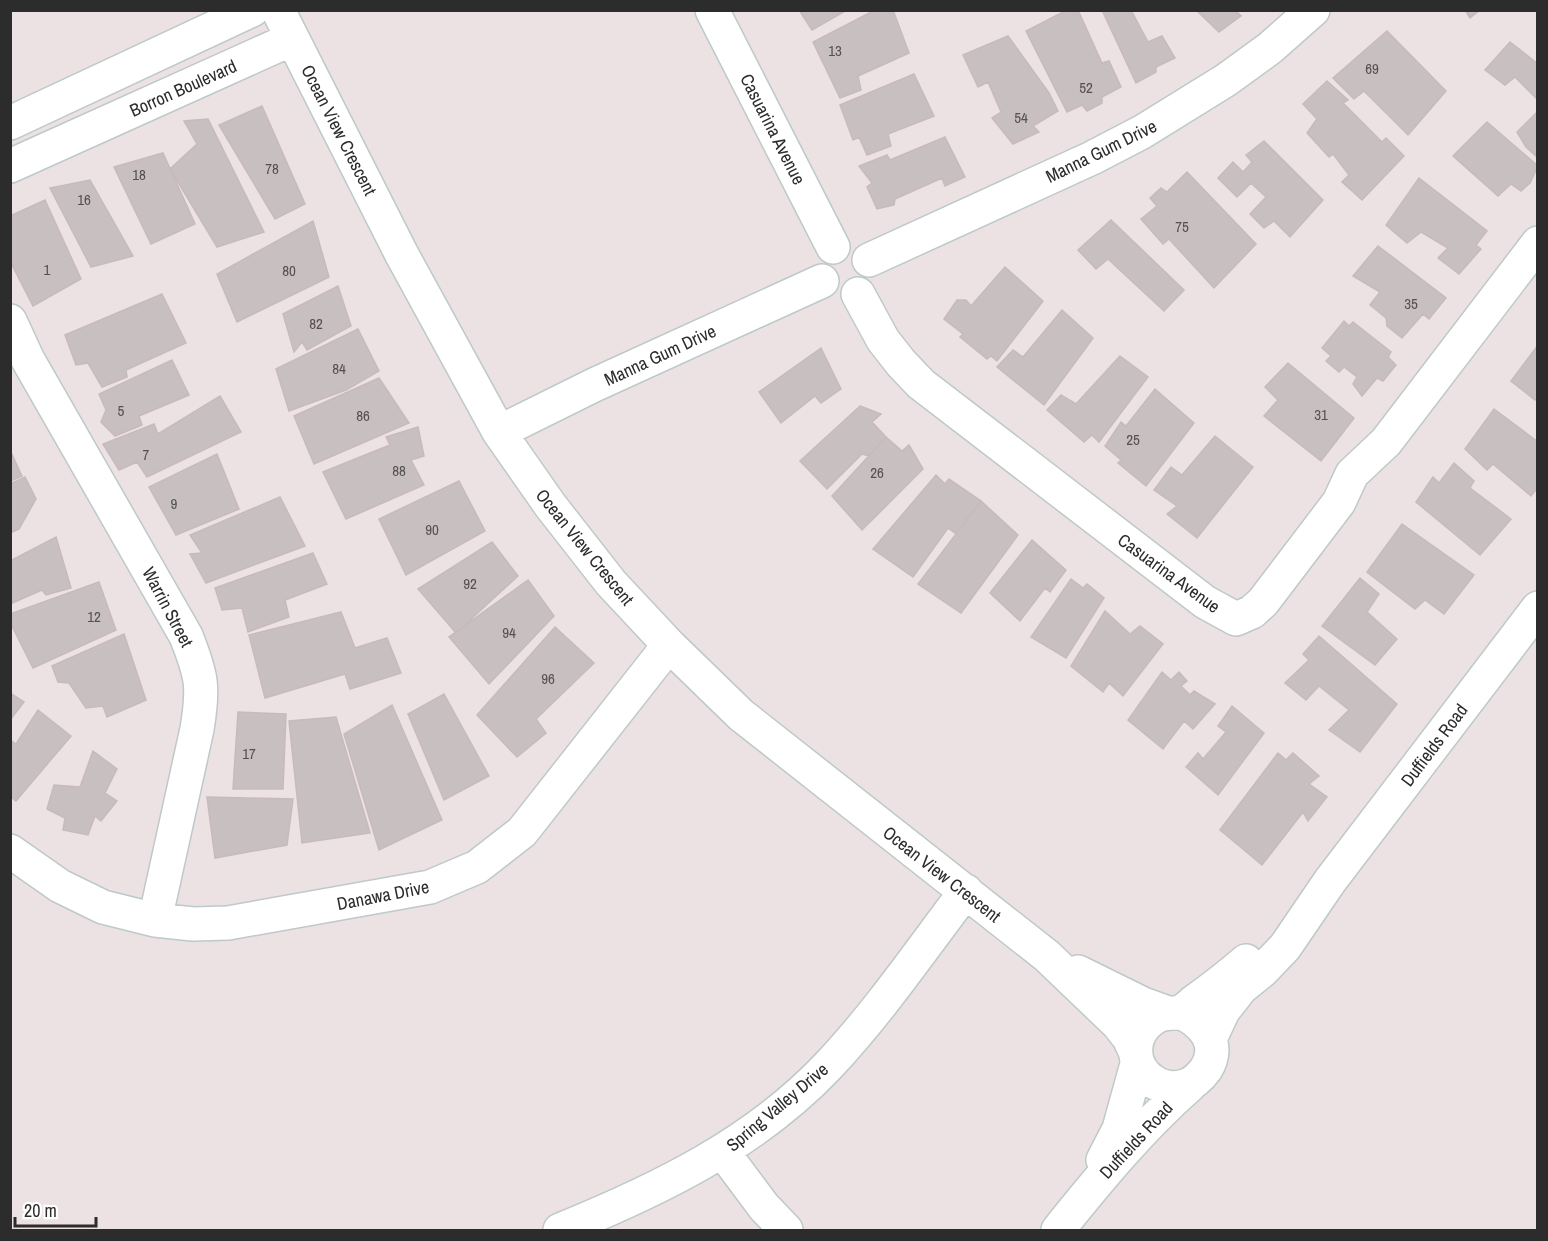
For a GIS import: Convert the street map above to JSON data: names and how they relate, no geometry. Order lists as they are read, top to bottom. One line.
{"streets":{"street":["Borron Boulevard","Casuarina Avenue","Ocean View Crescent","Manna Gum Drive","Warrin Street","Duffields Road","Danawa Drive","Spring Valley Drive"]},"crossings":[["Borron Boulevard","Ocean View Crescent"],["Casuarina Avenue","Manna Gum Drive"],["Ocean View Crescent","Manna Gum Drive"],["Ocean View Crescent","Duffields Road"],["Ocean View Crescent","Danawa Drive"],["Ocean View Crescent","Spring Valley Drive"],["Warrin Street","Danawa Drive"]],"house_numbers":["13","69","52","54","78","18","16","75","1","80","35","82","84","5","31","86","25","7","88","26","9","90","92","12","94","96","17"],"scale_bar":"20 m"}
